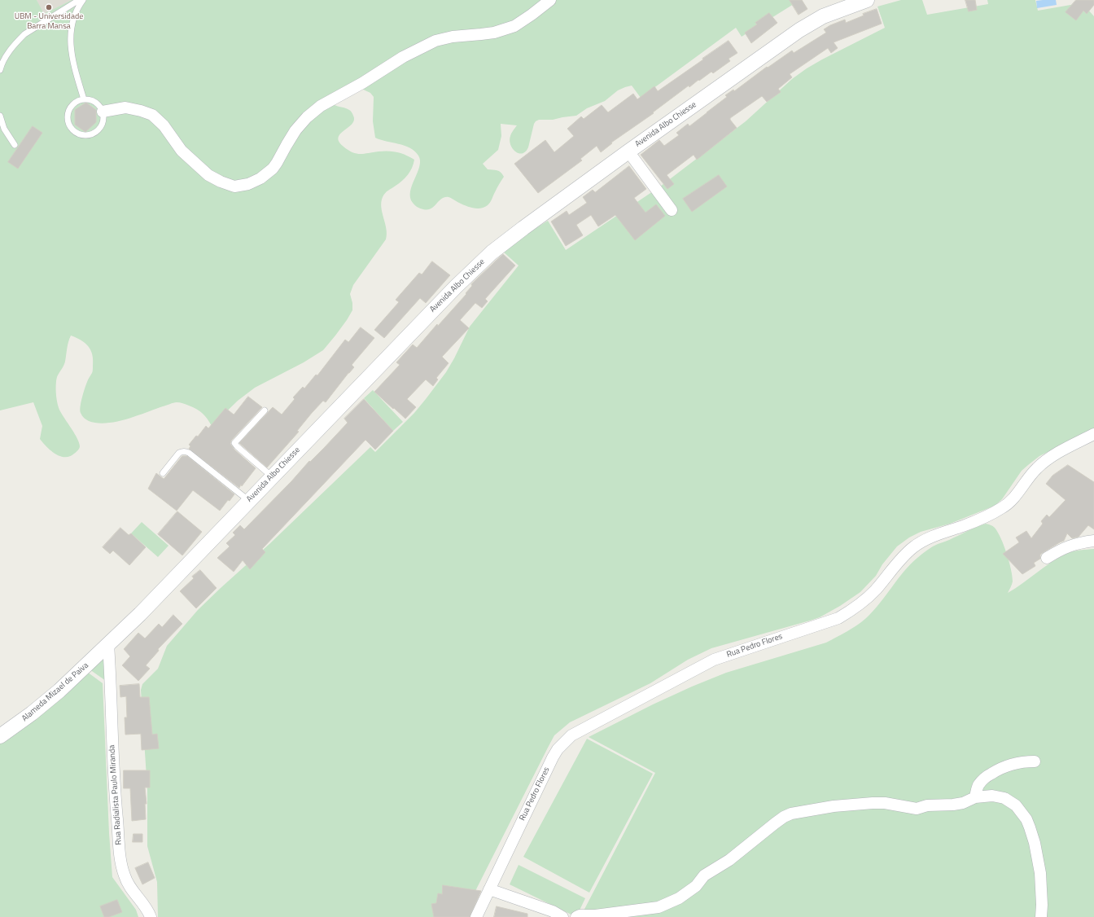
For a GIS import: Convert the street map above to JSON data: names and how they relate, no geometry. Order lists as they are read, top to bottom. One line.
{"streets":{"street":["Avenida Albo Chiesse","Rua Pedro Flores","Alameda Mizael de Paiva","Rua Radialista Paulo Miranda"]},"crossings":[["Avenida Albo Chiesse","Alameda Mizael de Paiva"],["Avenida Albo Chiesse","Rua Radialista Paulo Miranda"],["Alameda Mizael de Paiva","Rua Radialista Paulo Miranda"]],"places":["UBM - Universidade Barra Mansa"]}
